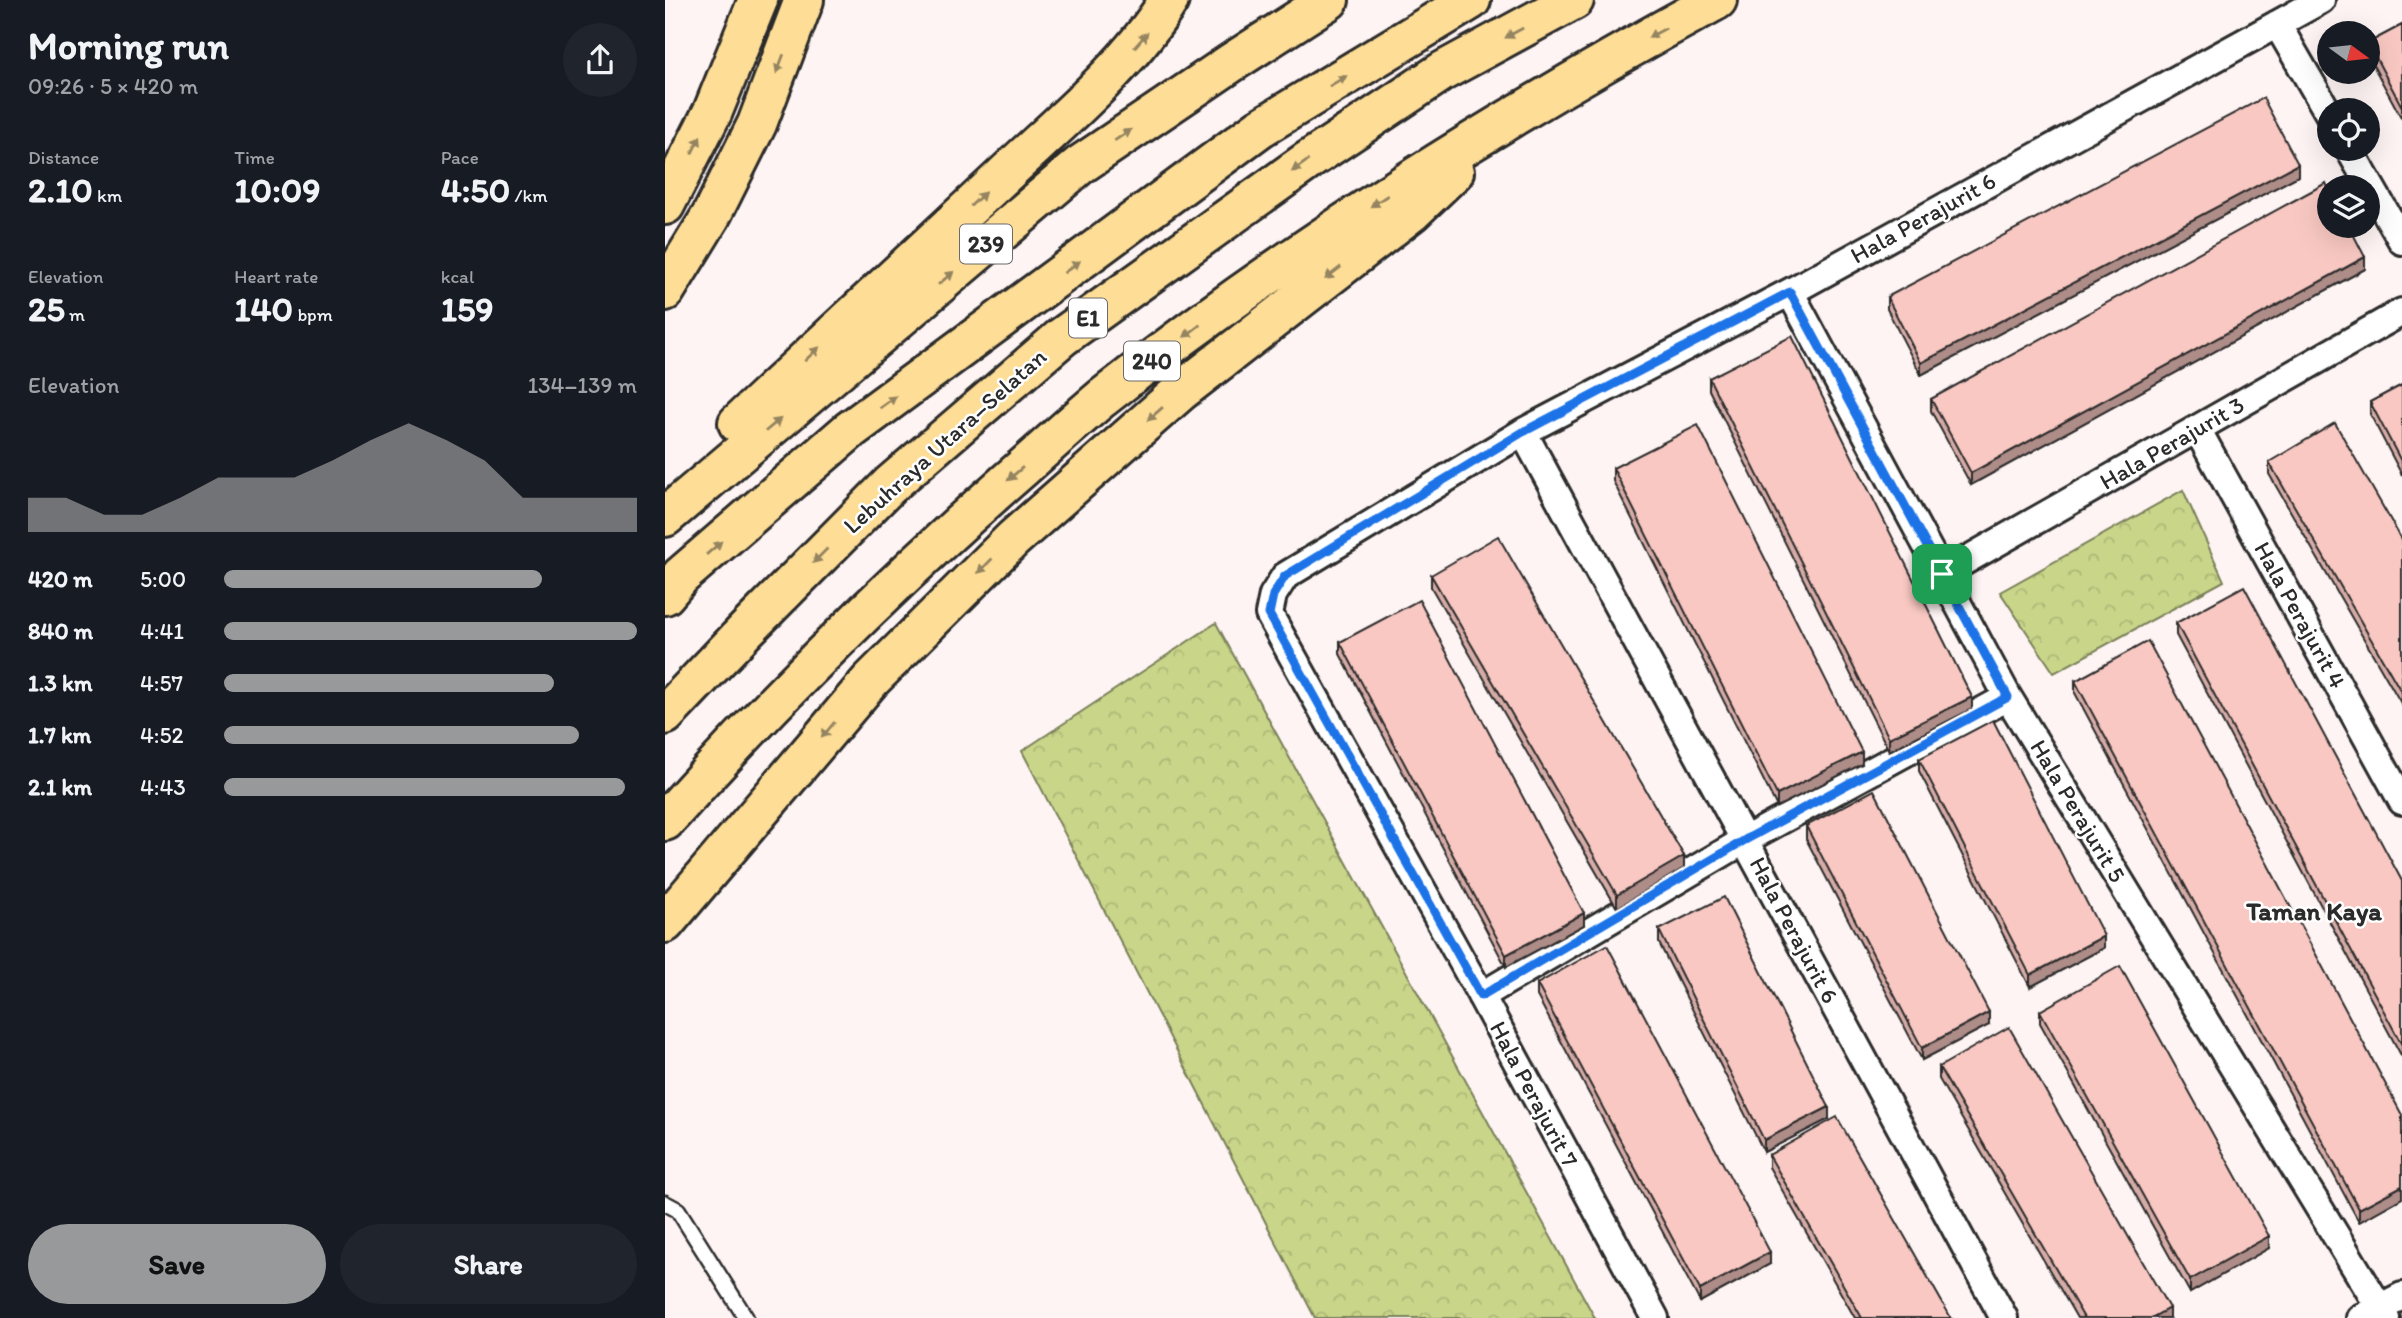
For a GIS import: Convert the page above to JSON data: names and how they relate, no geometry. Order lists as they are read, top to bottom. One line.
{"streets":{"main road":["239","E1","240","Lebuhraya Utara–Selatan"],"street":["Hala Perajurit 6","Hala Perajurit 3","Hala Perajurit 4","Hala Perajurit 5","Hala Perajurit 7"]},"crossings":[["Hala Perajurit 6","Hala Perajurit 5"],["Hala Perajurit 6","Hala Perajurit 7"],["Hala Perajurit 3","Hala Perajurit 4"],["Hala Perajurit 3","Hala Perajurit 5"]],"districts":["Taman Kaya"],"north":"right","page":{"heading":["Morning run","09:26 · 5 × 420 m"],"stats":[["Distance","2.10 km"],["Time","10:09"],["Pace","4:50 /km"],["Elevation","25 m"],["Heart rate","140 bpm"],["kcal","159"]],"chart":["Elevation","134–139 m"],"list":[{"name":"420 m","note":"5:00"},{"name":"840 m","note":"4:41"},{"name":"1.3 km","note":"4:57"},{"name":"1.7 km","note":"4:52"},{"name":"2.1 km","note":"4:43"}],"buttons":["Save","Share"]}}
